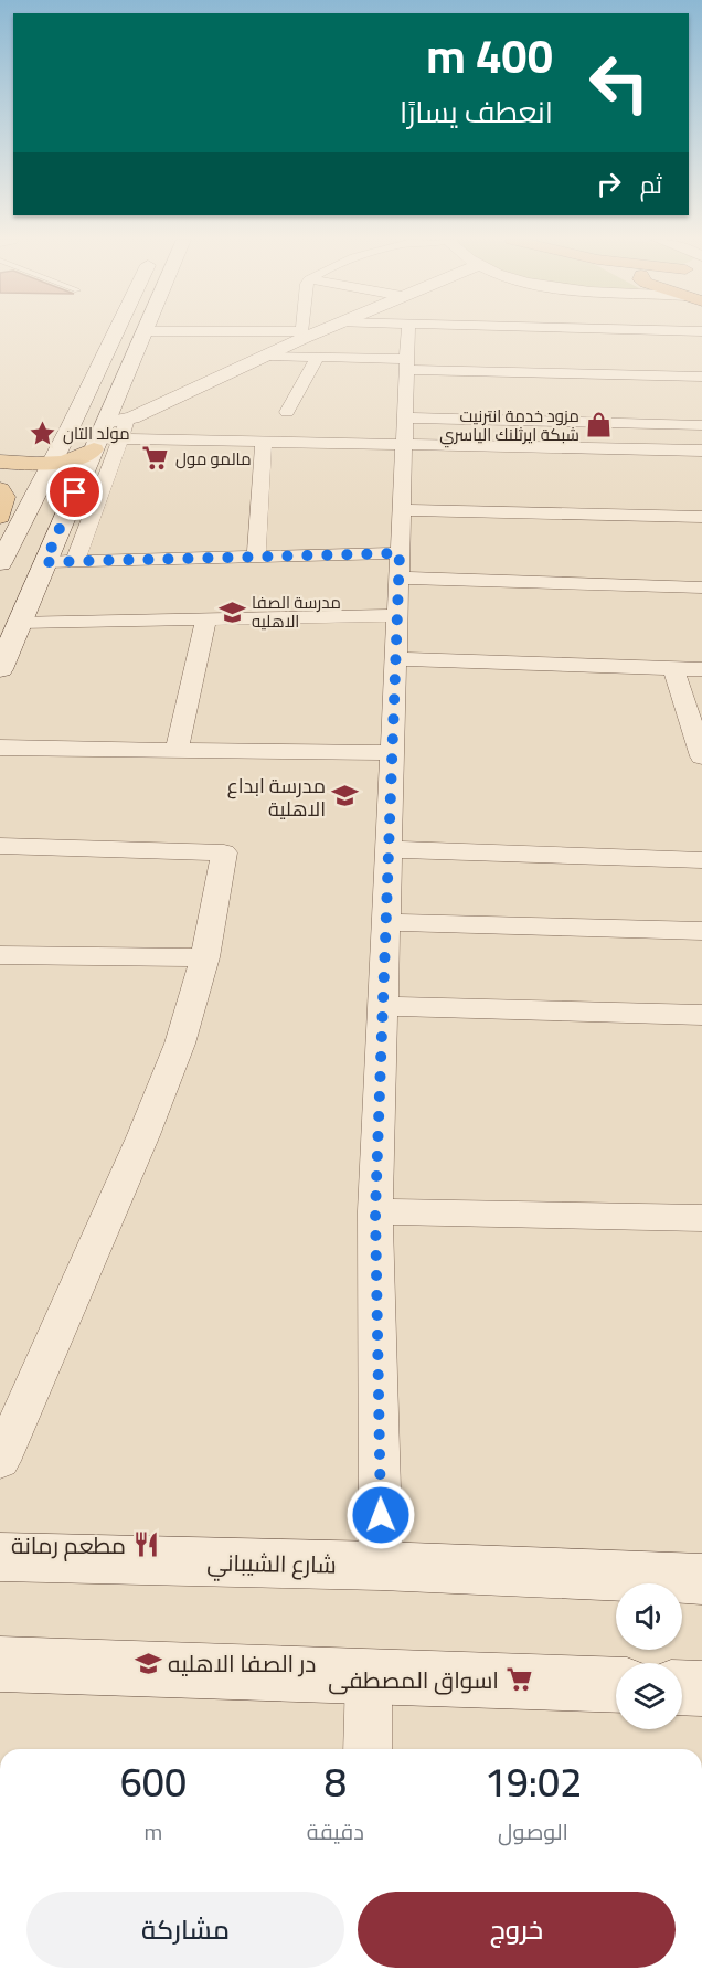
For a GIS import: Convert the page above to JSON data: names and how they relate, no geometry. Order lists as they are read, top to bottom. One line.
{"streets":{"main road":["شارع الشيباني"]},"places":{"shop":["مزود خدمة انترنيت شبكة ايرثلنك الياسري"],"place":["مولد التان"],"supermarket":["مالمو مول","اسواق المصطفى"],"school or university":["مدرسة الصفا الاهليه","مدرسة ابداع الاهلية","در الصفا الاهليه"],"restaurant":["مطعم رمانة"]},"page":{"turn":["400 m","انعطف يسارًا"],"then":"ثم","eta":["19:02","الوصول","8","دقيقة","600","m"],"buttons":["خروج","مشاركة"]}}
